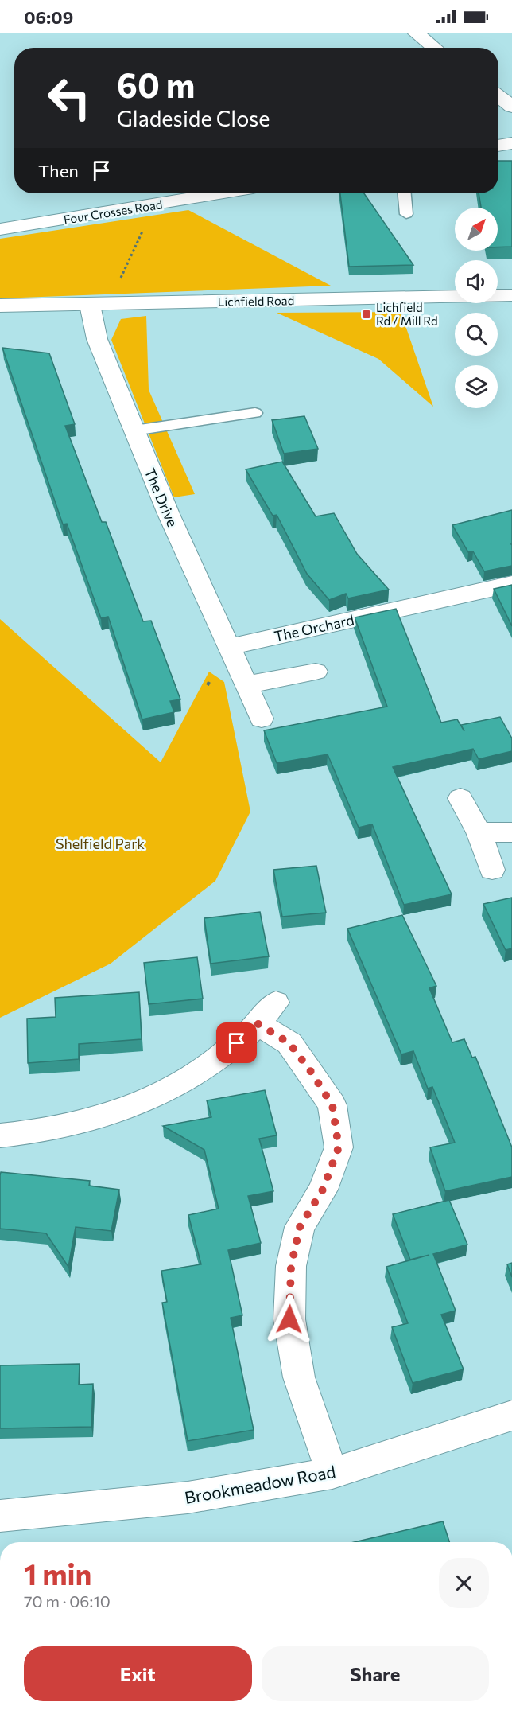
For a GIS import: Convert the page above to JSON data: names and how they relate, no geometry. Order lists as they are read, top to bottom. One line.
{"streets":{"main road":["Four Crosses Road","Lichfield Road","The Drive","The Orchard","Brookmeadow Road"]},"crossings":[["Lichfield Road","The Drive"],["The Drive","The Orchard"]],"parks":["Shelfield Park"],"places":{"transit":["Lichfield Rd / Mill Rd"]},"north":"top right","page":{"status":"06:09","turn":["60 m","Gladeside Close"],"then":"Then","heading":["1 min","70 m · 06:10"],"buttons":["Exit","Share"]}}
